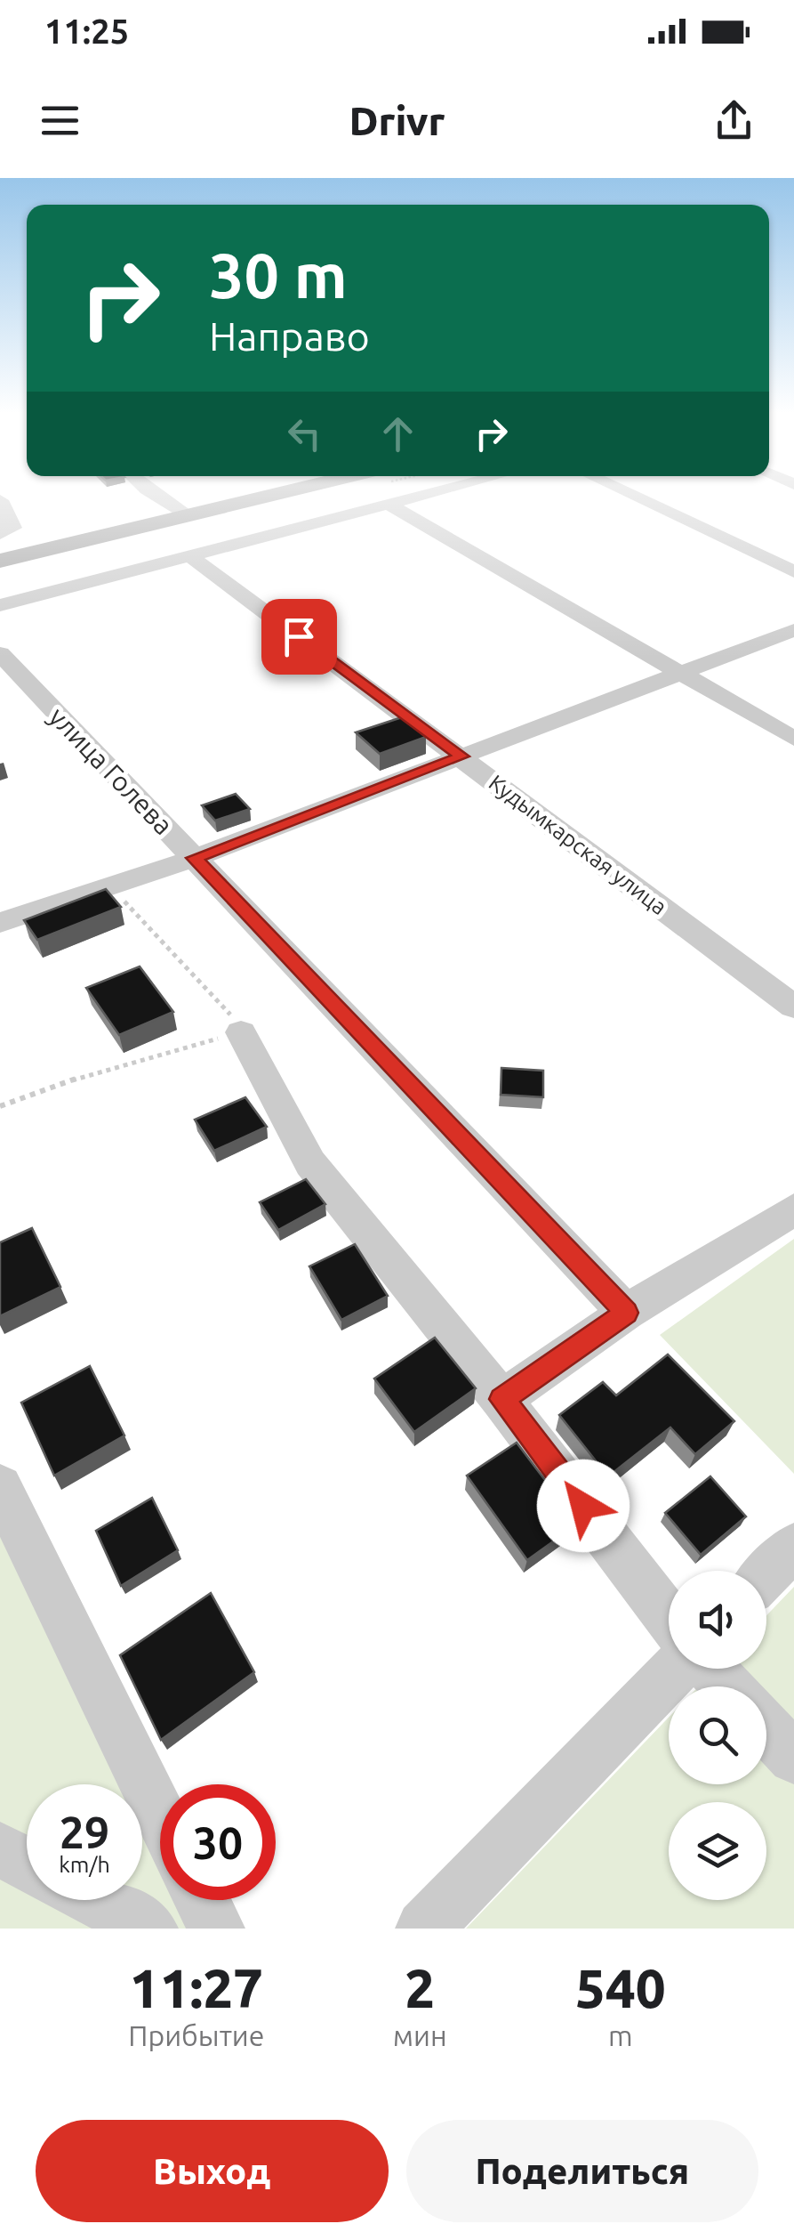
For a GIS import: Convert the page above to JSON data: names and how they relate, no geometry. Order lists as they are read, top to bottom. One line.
{"streets":{"street":["улица Голева","Кудымкарская улица"]},"page":{"status":"11:25","header":"Drivr","turn":["30 m","Направо"],"speed":"29 km/h","limit":"30","eta":["11:27","Прибытие","2","мин","540","m"],"buttons":["Выход","Поделиться"]}}
